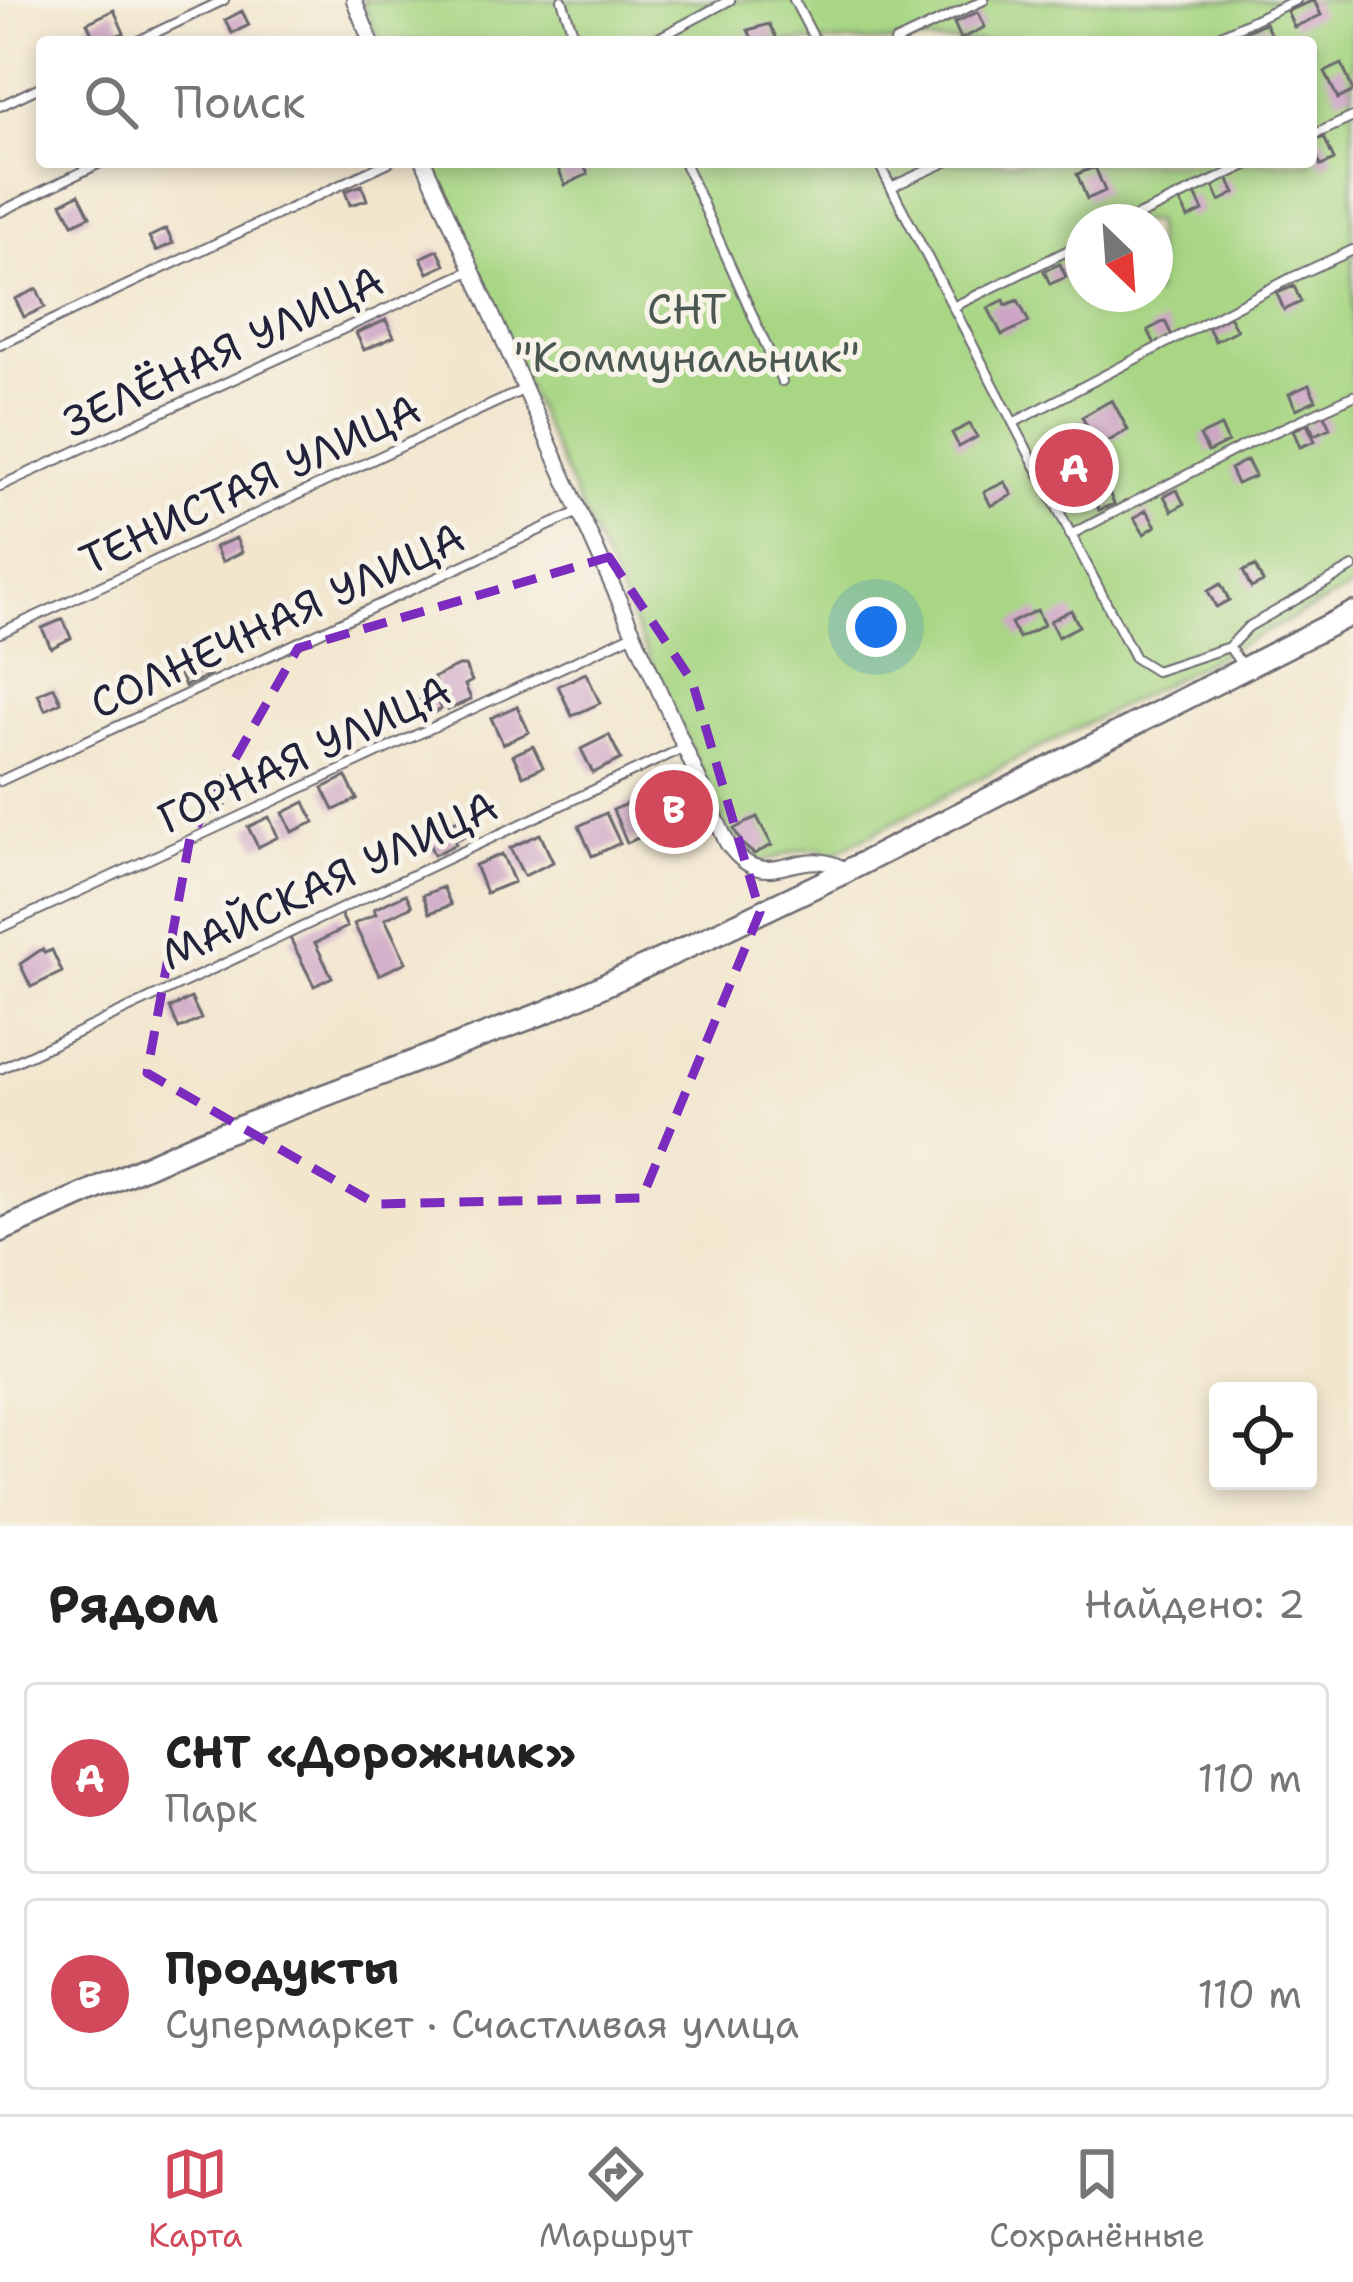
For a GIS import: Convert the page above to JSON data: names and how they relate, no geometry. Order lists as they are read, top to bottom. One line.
{"streets":{"lane":["ЗЕЛЁНАЯ УЛИЦА","ТЕНИСТАЯ УЛИЦА","СОЛНЕЧНАЯ УЛИЦА","ГОРНАЯ УЛИЦА","МАЙСКАЯ УЛИЦА"]},"parks":["СНТ \"Коммунальник\""],"north":"bottom right","page":{"search":"Поиск","pins":["A","B"],"heading":["Рядом","Найдено: 2"],"list":[{"mark":"A","name":"СНТ «Дорожник»","note":"Парк","value":"110 m"},{"mark":"B","name":"Продукты","note":"Супермаркет · Счастливая улица","value":"110 m"}],"nav":["Карта","Маршрут","Сохранённые"]}}
